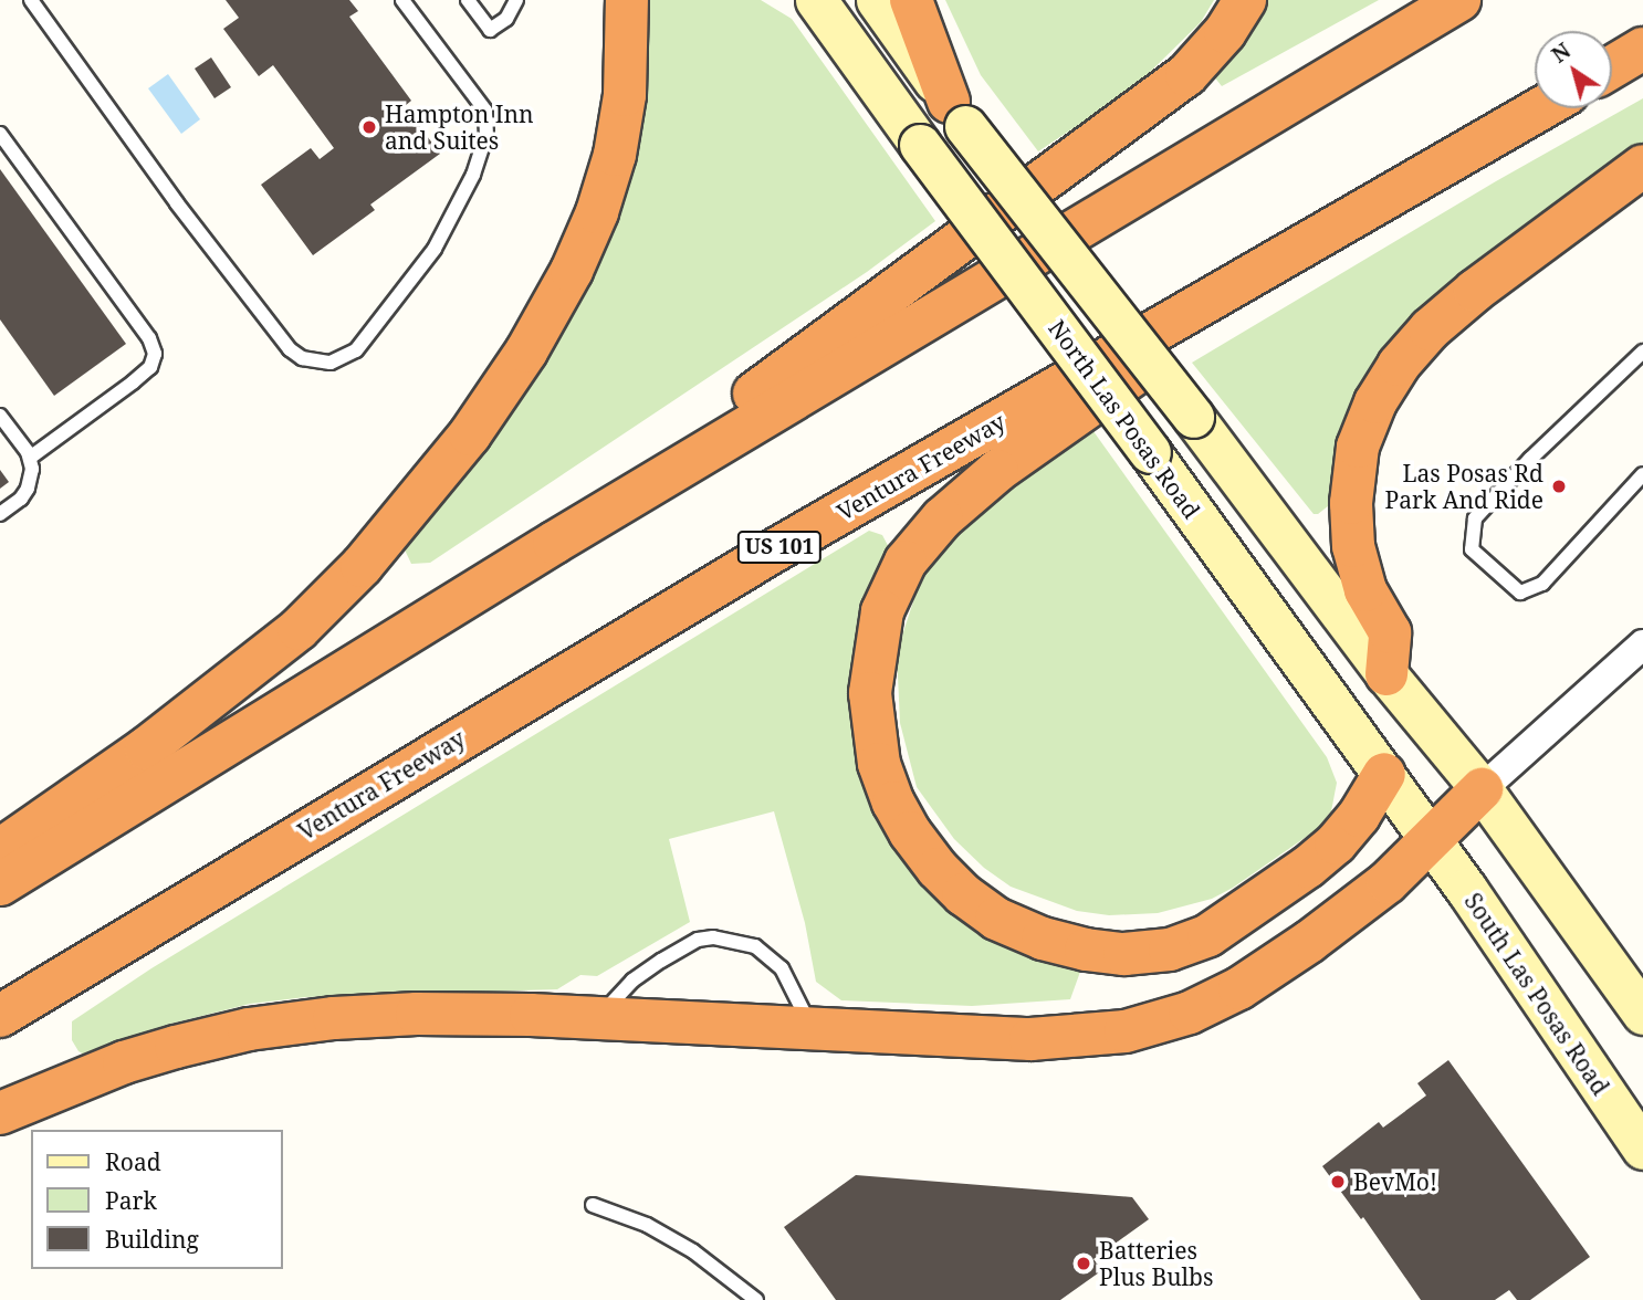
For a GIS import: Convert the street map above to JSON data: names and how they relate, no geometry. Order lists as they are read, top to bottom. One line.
{"streets":{"highway":["Ventura Freeway","US 101"],"main road":["North Las Posas Road","South Las Posas Road"]},"crossings":[["North Las Posas Road","South Las Posas Road"]],"places":["Hampton Inn and Suites","Las Posas Rd Park And Ride","BevMo!","Batteries Plus Bulbs"],"legend":["Road","Park","Building"],"north":"top left"}
